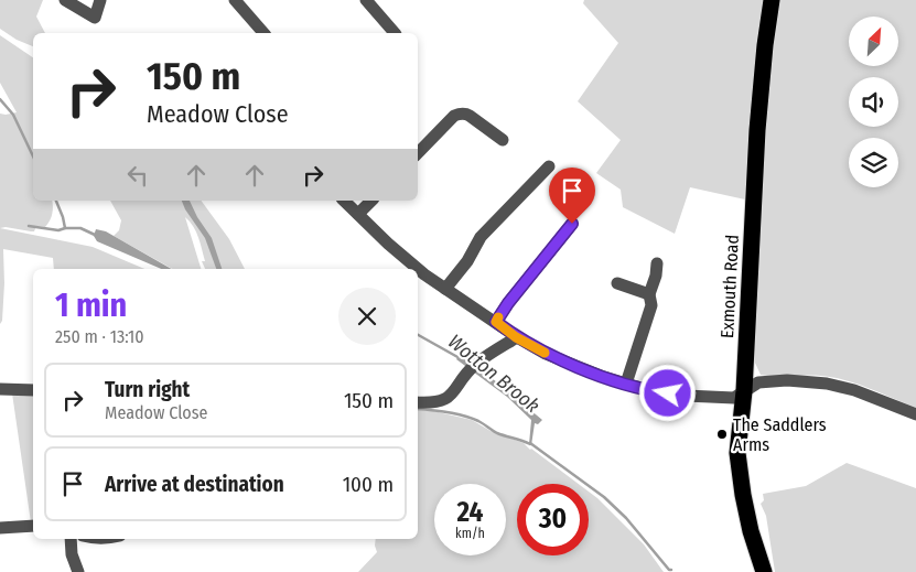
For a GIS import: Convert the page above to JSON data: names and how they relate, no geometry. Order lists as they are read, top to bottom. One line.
{"streets":{"highway":["Exmouth Road"]},"water":["Wotton Brook"],"places":["The Saddlers Arms"],"north":"top right","page":{"turn":["150 m","Meadow Close"],"heading":["1 min","250 m · 13:10"],"list":[{"name":"Turn right","note":"Meadow Close","value":"150 m"},{"name":"Arrive at destination","value":"100 m"}],"speed":"24 km/h","limit":"30"}}
